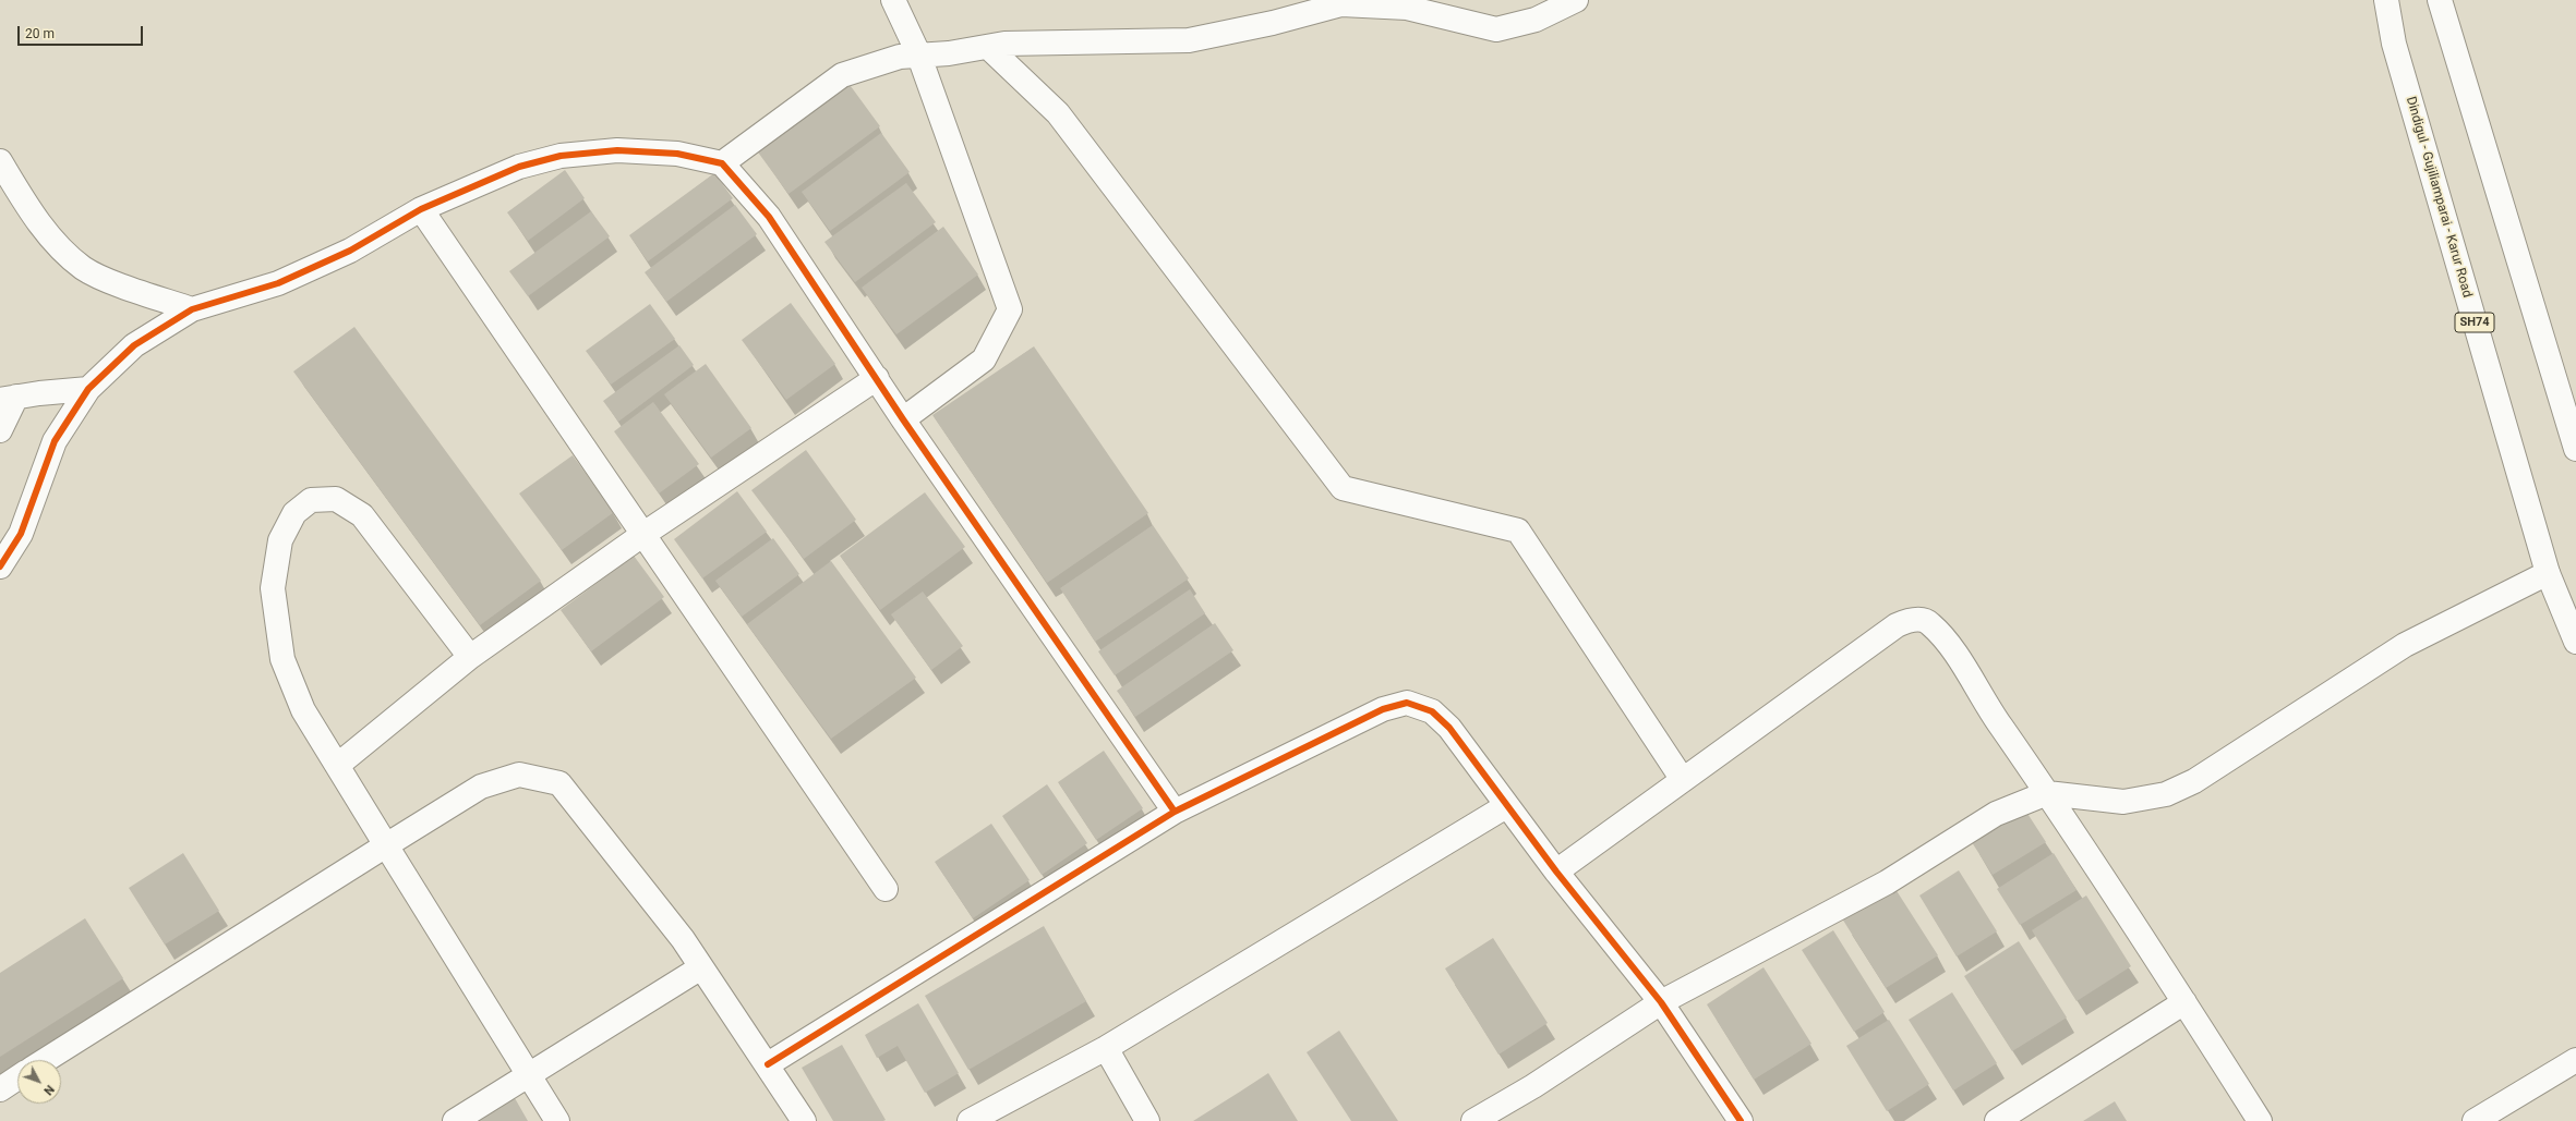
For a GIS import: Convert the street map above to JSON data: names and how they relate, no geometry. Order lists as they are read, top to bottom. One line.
{"streets":{"street":["Dindigul - Gujiliamparai - Karur Road","SH74"]},"scale_bar":"20 m","north":"bottom right"}
